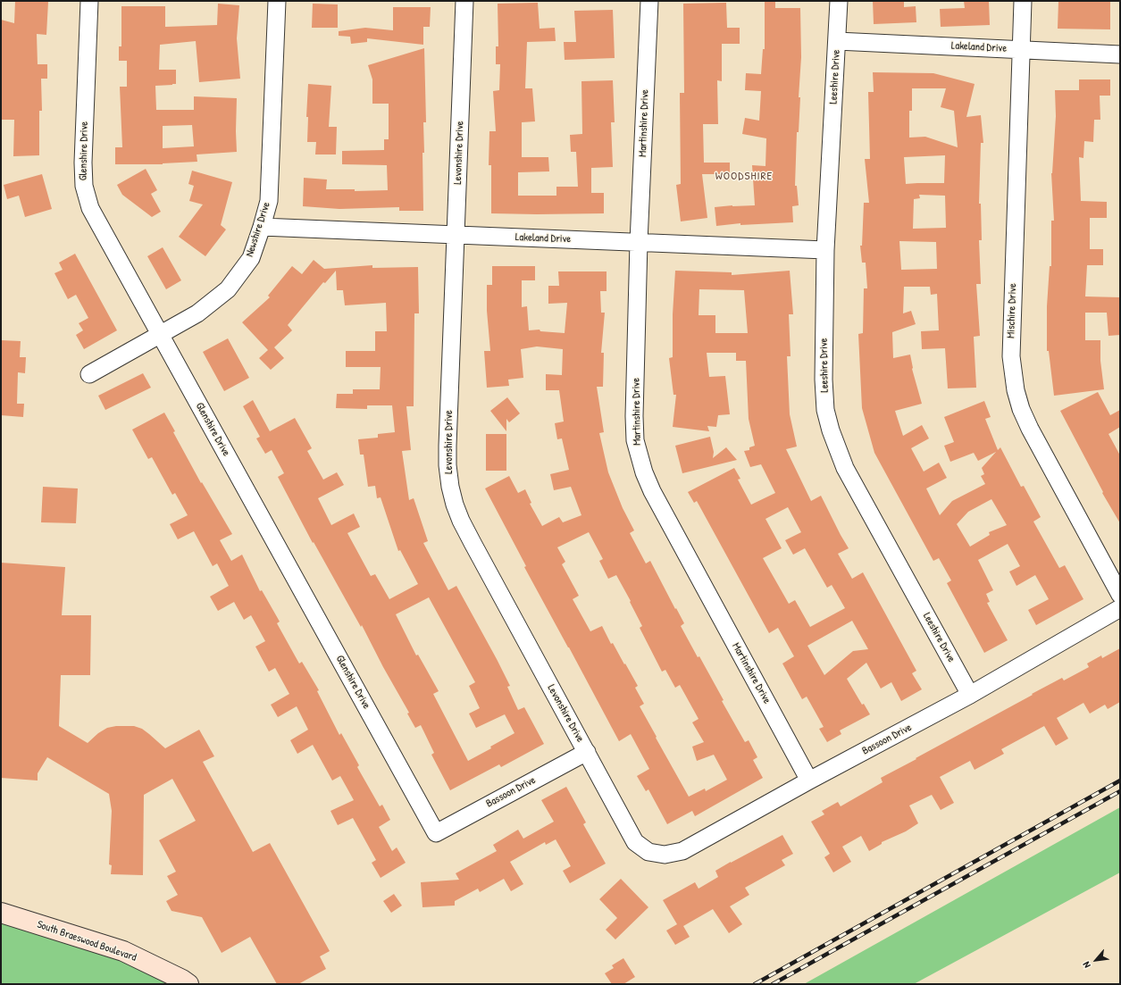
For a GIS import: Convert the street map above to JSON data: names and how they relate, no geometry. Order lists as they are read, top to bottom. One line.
{"streets":{"main road":["South Braeswood Boulevard"],"street":["Lakeland Drive","Leeshire Drive","Martinshire Drive","Glenshire Drive","Levonshire Drive","Newshire Drive","Mischire Drive","Bassoon Drive"]},"crossings":[["Lakeland Drive","Leeshire Drive"],["Lakeland Drive","Martinshire Drive"],["Lakeland Drive","Levonshire Drive"],["Lakeland Drive","Newshire Drive"],["Lakeland Drive","Mischire Drive"],["Leeshire Drive","Bassoon Drive"],["Martinshire Drive","Bassoon Drive"],["Glenshire Drive","Newshire Drive"],["Glenshire Drive","Bassoon Drive"],["Levonshire Drive","Bassoon Drive"]],"districts":["WOODSHIRE"],"north":"bottom left"}
